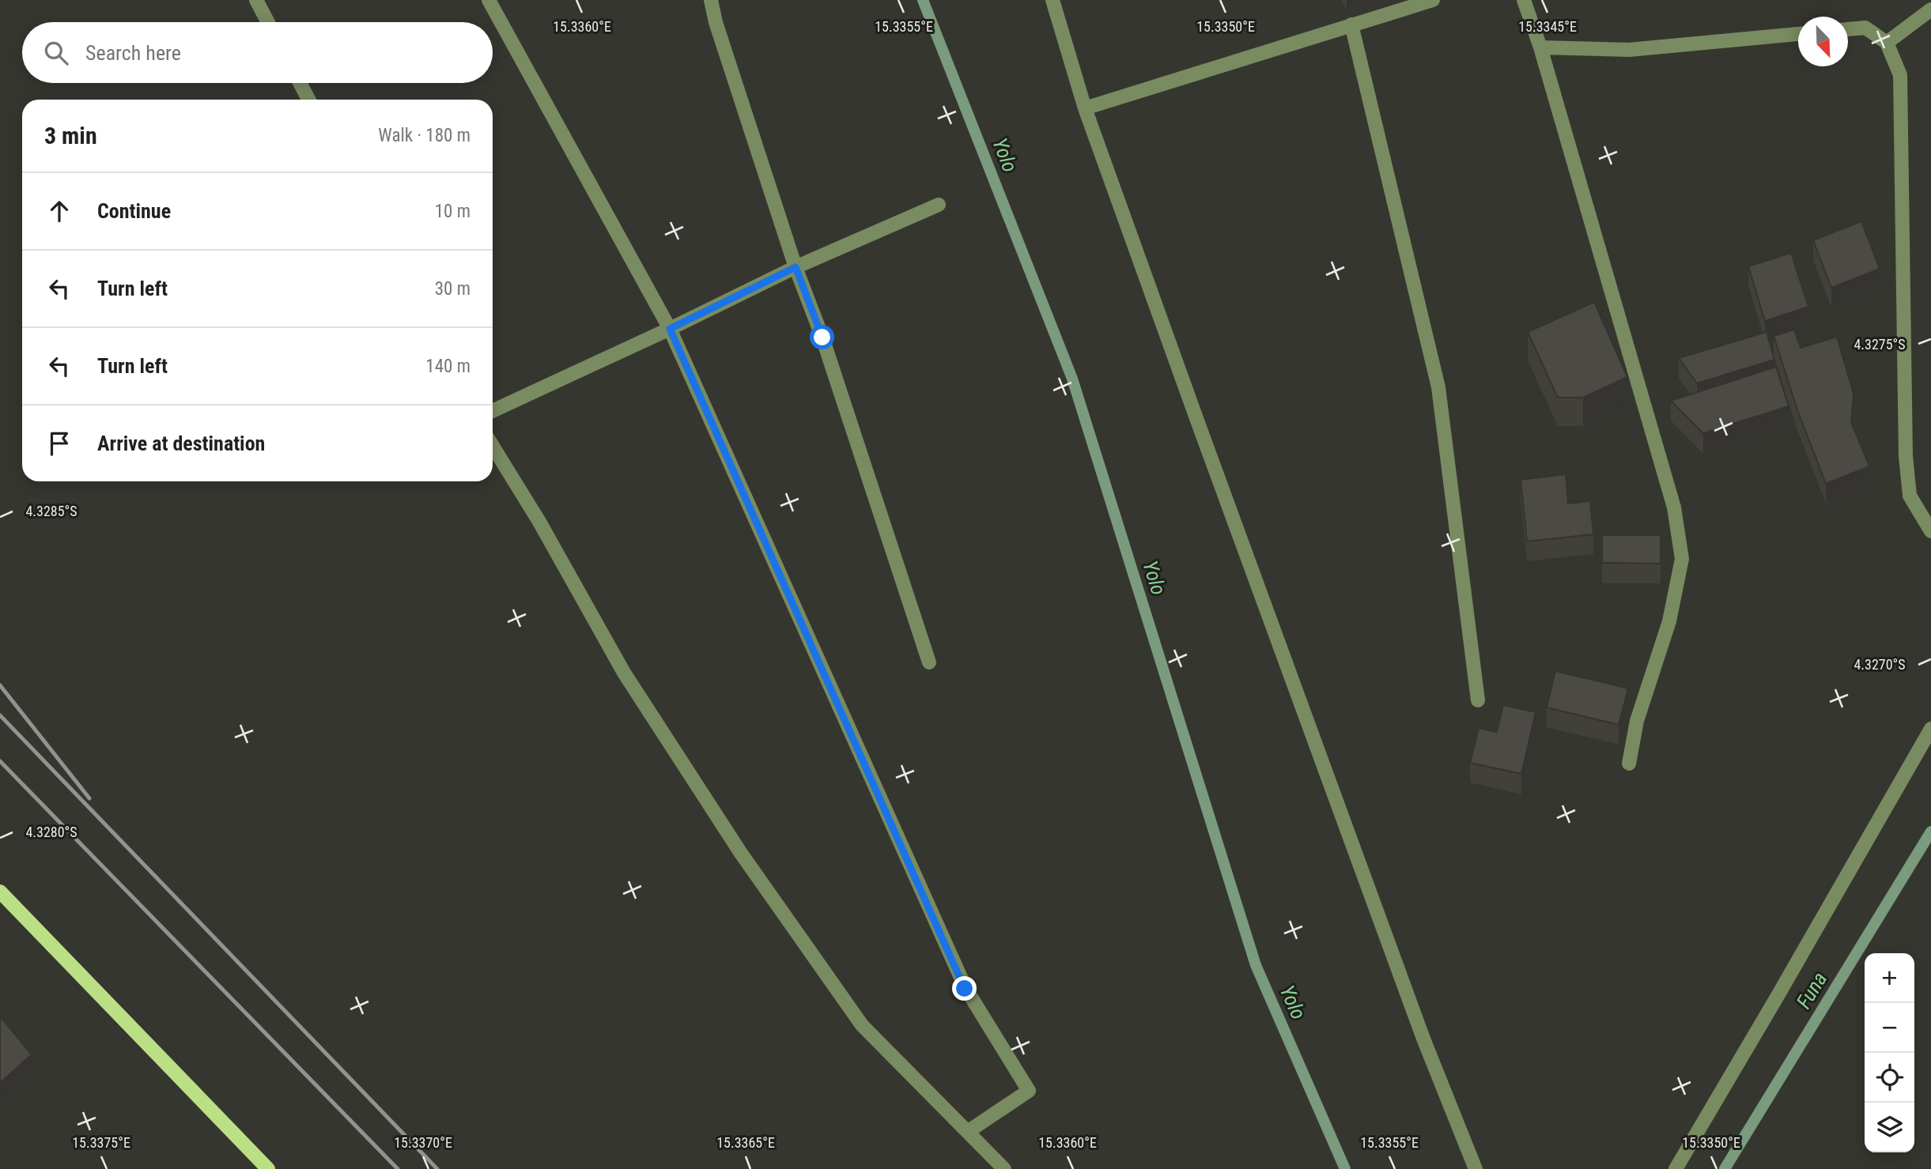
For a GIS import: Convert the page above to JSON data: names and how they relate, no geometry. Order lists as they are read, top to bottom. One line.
{"water":["Yolo","Funa"],"north":"bottom right","page":{"search":"Search here","heading":["3 min","Walk · 180 m"],"list":[["Continue","10 m"],["Turn left","30 m"],["Turn left","140 m"],"Arrive at destination"],"map_buttons":["+","−"]},"coordinates":["15.3360°E","15.3355°E","15.3350°E","15.3345°E","4.3275°S","4.3285°S","4.3270°S","4.3280°S","15.3375°E","15.3370°E","15.3365°E"]}
